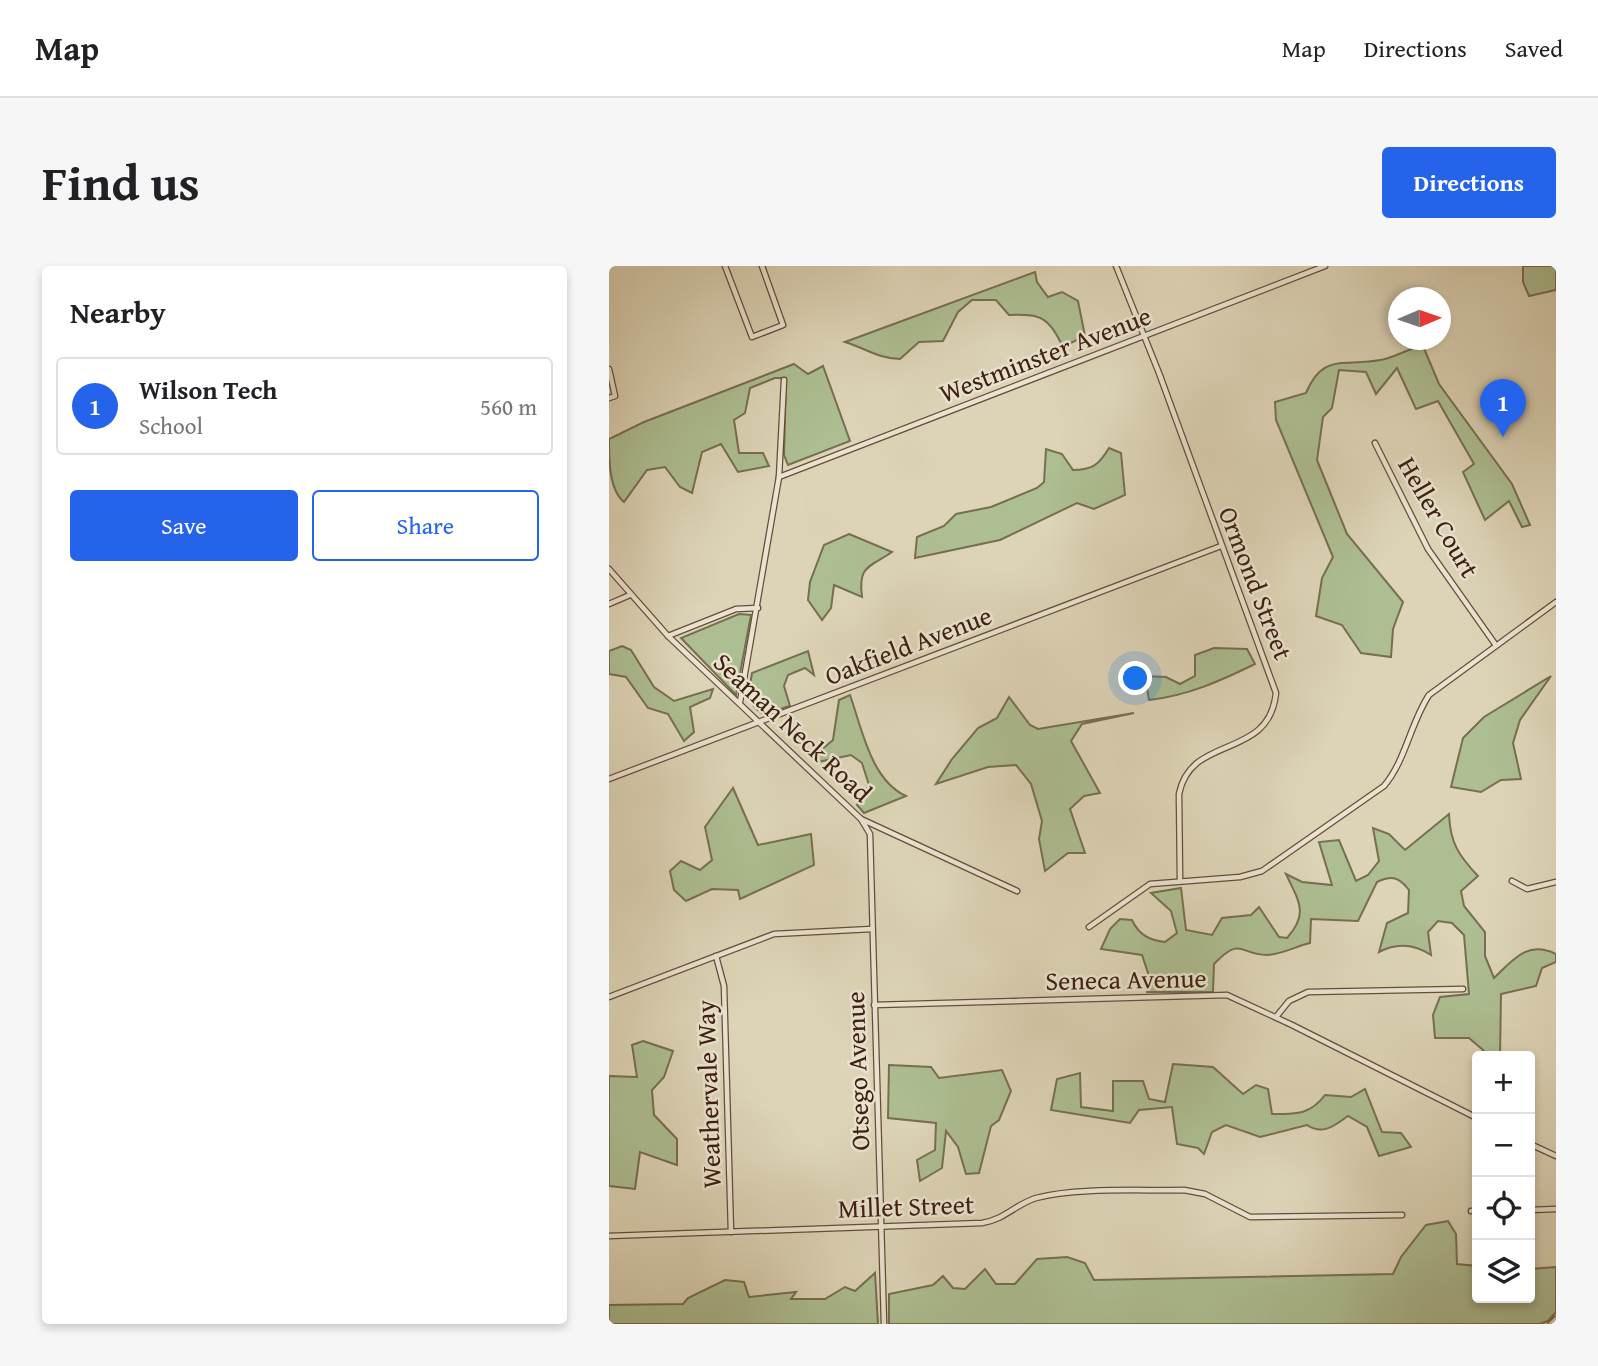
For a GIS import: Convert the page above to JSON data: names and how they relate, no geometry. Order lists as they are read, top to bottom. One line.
{"streets":{"street":["Westminster Avenue","Heller Court","Ormond Street","Oakfield Avenue","Seaman Neck Road","Seneca Avenue","Otsego Avenue","Weathervale Way","Millet Street"]},"crossings":[["Westminster Avenue","Ormond Street"],["Ormond Street","Oakfield Avenue"],["Oakfield Avenue","Seaman Neck Road"],["Seaman Neck Road","Otsego Avenue"],["Seneca Avenue","Otsego Avenue"],["Otsego Avenue","Millet Street"],["Weathervale Way","Millet Street"]],"north":"right","page":{"header":"Map","nav":["Map","Directions","Saved"],"title":"Find us","buttons":["Directions",["Save","Share"]],"heading":"Nearby","list":[{"mark":"1","name":"Wilson Tech","note":"School","value":"560 m"}],"pins":"1","map_buttons":["+","−"]}}
